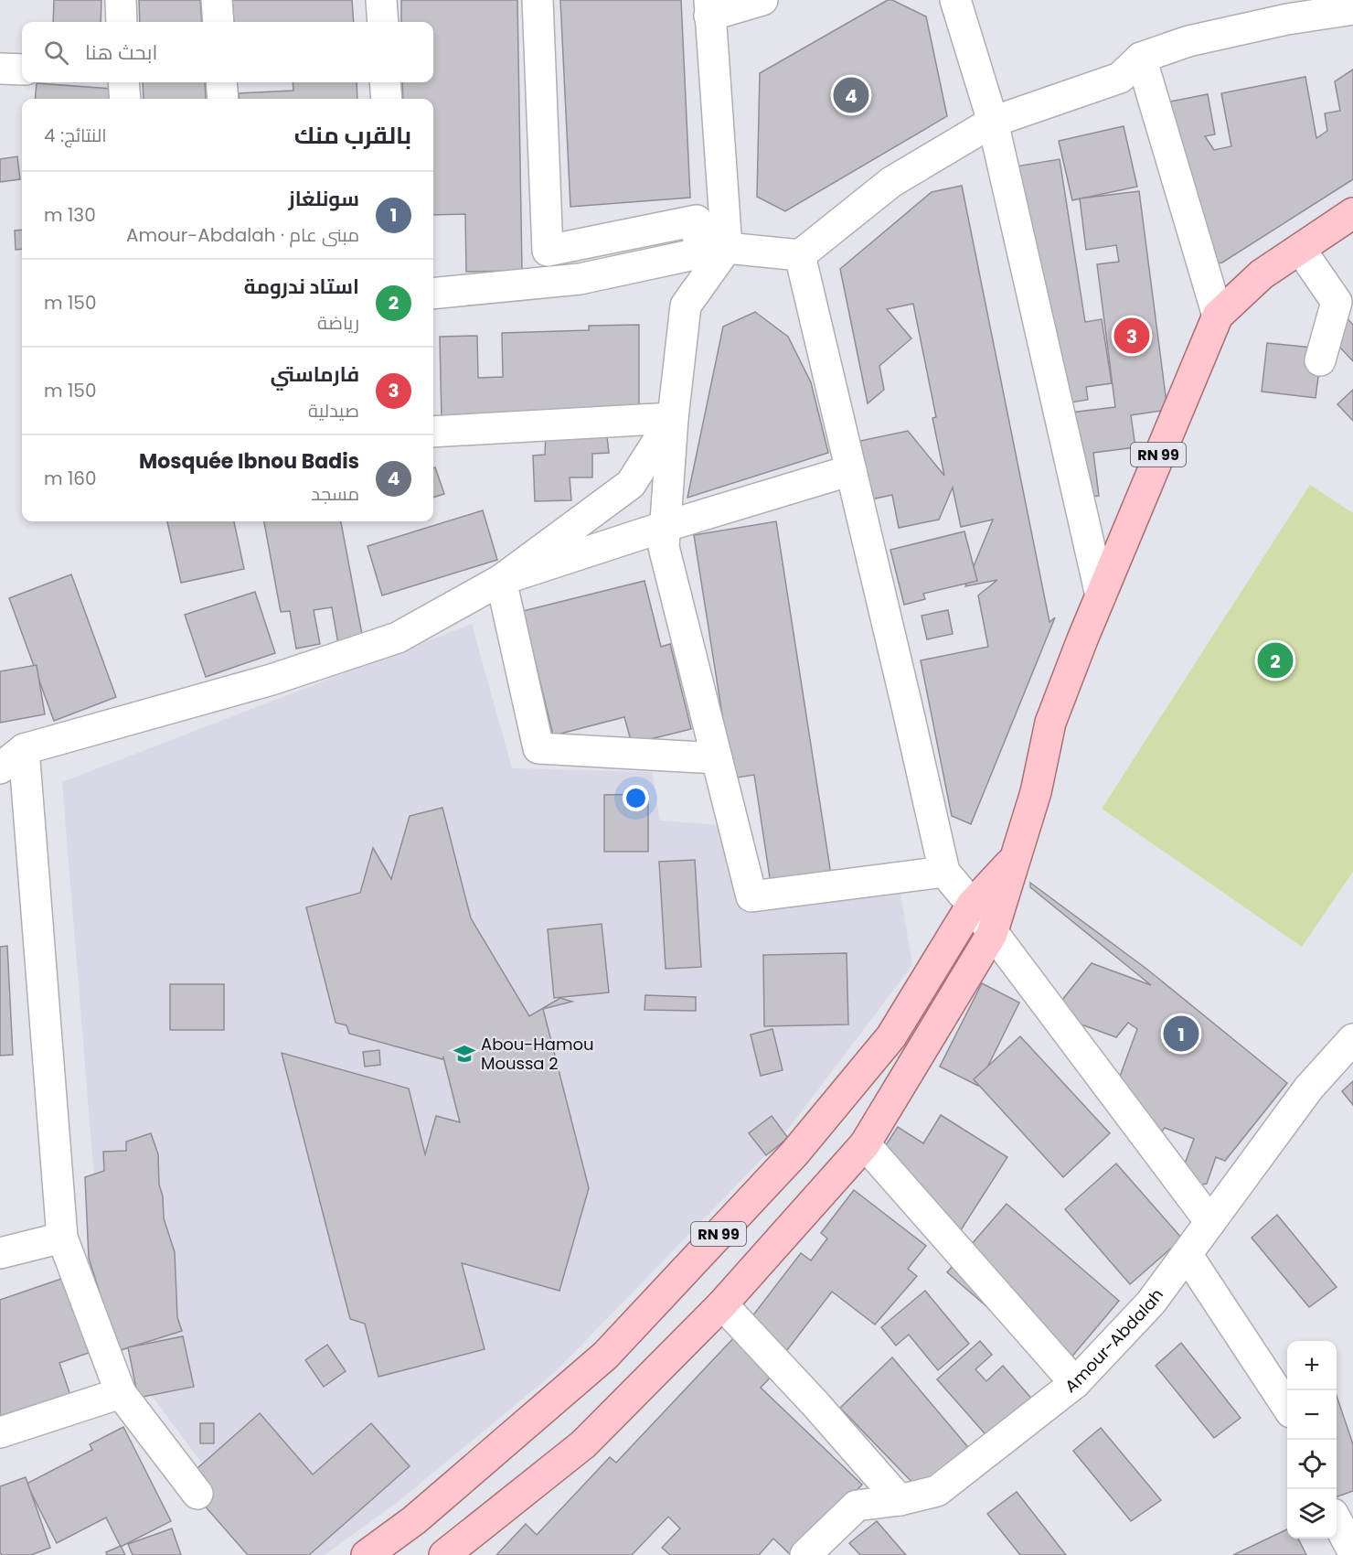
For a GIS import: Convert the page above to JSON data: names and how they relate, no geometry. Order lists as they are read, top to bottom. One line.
{"streets":{"main road":["RN 99"],"street":["Amour-Abdalah"]},"places":{"school or university":["Abou-Hamou Moussa 2"]},"page":{"search":"ابحث هنا","pins":["4","3","2","1"],"heading":["بالقرب منك","النتائج: 4"],"list":[{"mark":"1","name":"سونلغاز","note":"مبنى عام · Amour-Abdalah","value":"130 m"},{"mark":"2","name":"استاد ندرومة","note":"رياضة","value":"150 m"},{"mark":"3","name":"فارماستي","note":"صيدلية","value":"150 m"},{"mark":"4","name":"Mosquée Ibnou Badis","note":"مسجد","value":"160 m"}],"map_buttons":["+","−"]}}
